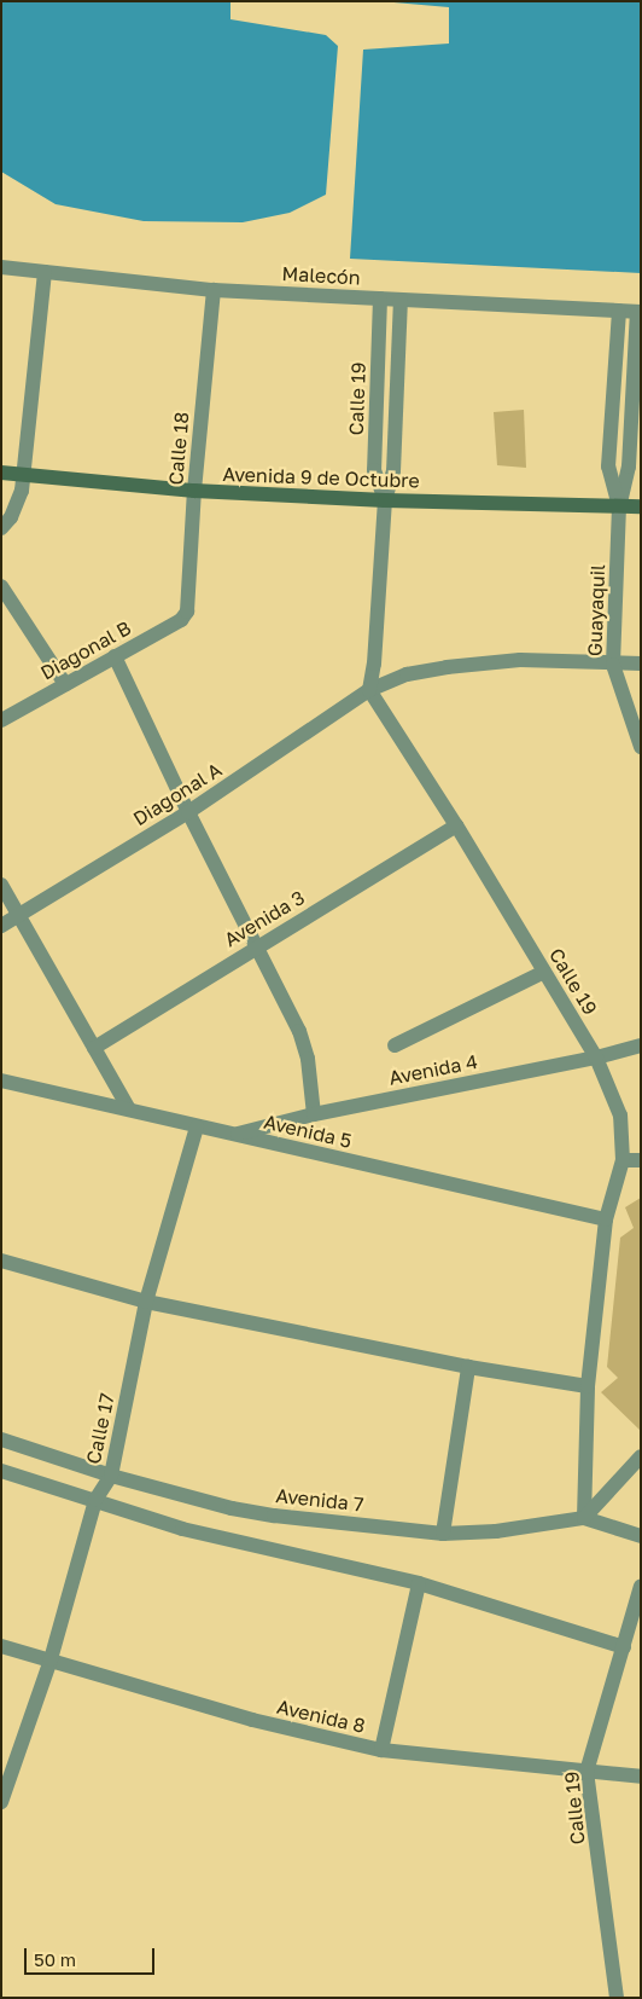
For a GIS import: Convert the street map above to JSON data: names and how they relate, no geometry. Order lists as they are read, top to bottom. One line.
{"streets":{"main road":["Avenida 9 de Octubre"],"street":["Malecón","Calle 19","Calle 18","Guayaquil","Diagonal B","Diagonal A","Avenida 3","Avenida 4","Avenida 5","Calle 17","Avenida 7","Avenida 8"]},"crossings":[["Malecón","Calle 19"],["Malecón","Calle 18"],["Malecón","Guayaquil"],["Calle 19","Avenida 9 de Octubre"],["Calle 19","Diagonal A"],["Calle 19","Avenida 3"],["Calle 19","Avenida 4"],["Calle 19","Avenida 5"],["Calle 19","Avenida 7"],["Calle 19","Avenida 8"],["Calle 18","Avenida 9 de Octubre"],["Calle 18","Diagonal B"],["Avenida 9 de Octubre","Guayaquil"],["Avenida 4","Avenida 5"],["Avenida 5","Calle 17"],["Calle 17","Avenida 7"],["Calle 17","Avenida 8"]],"scale_bar":"50 m"}
